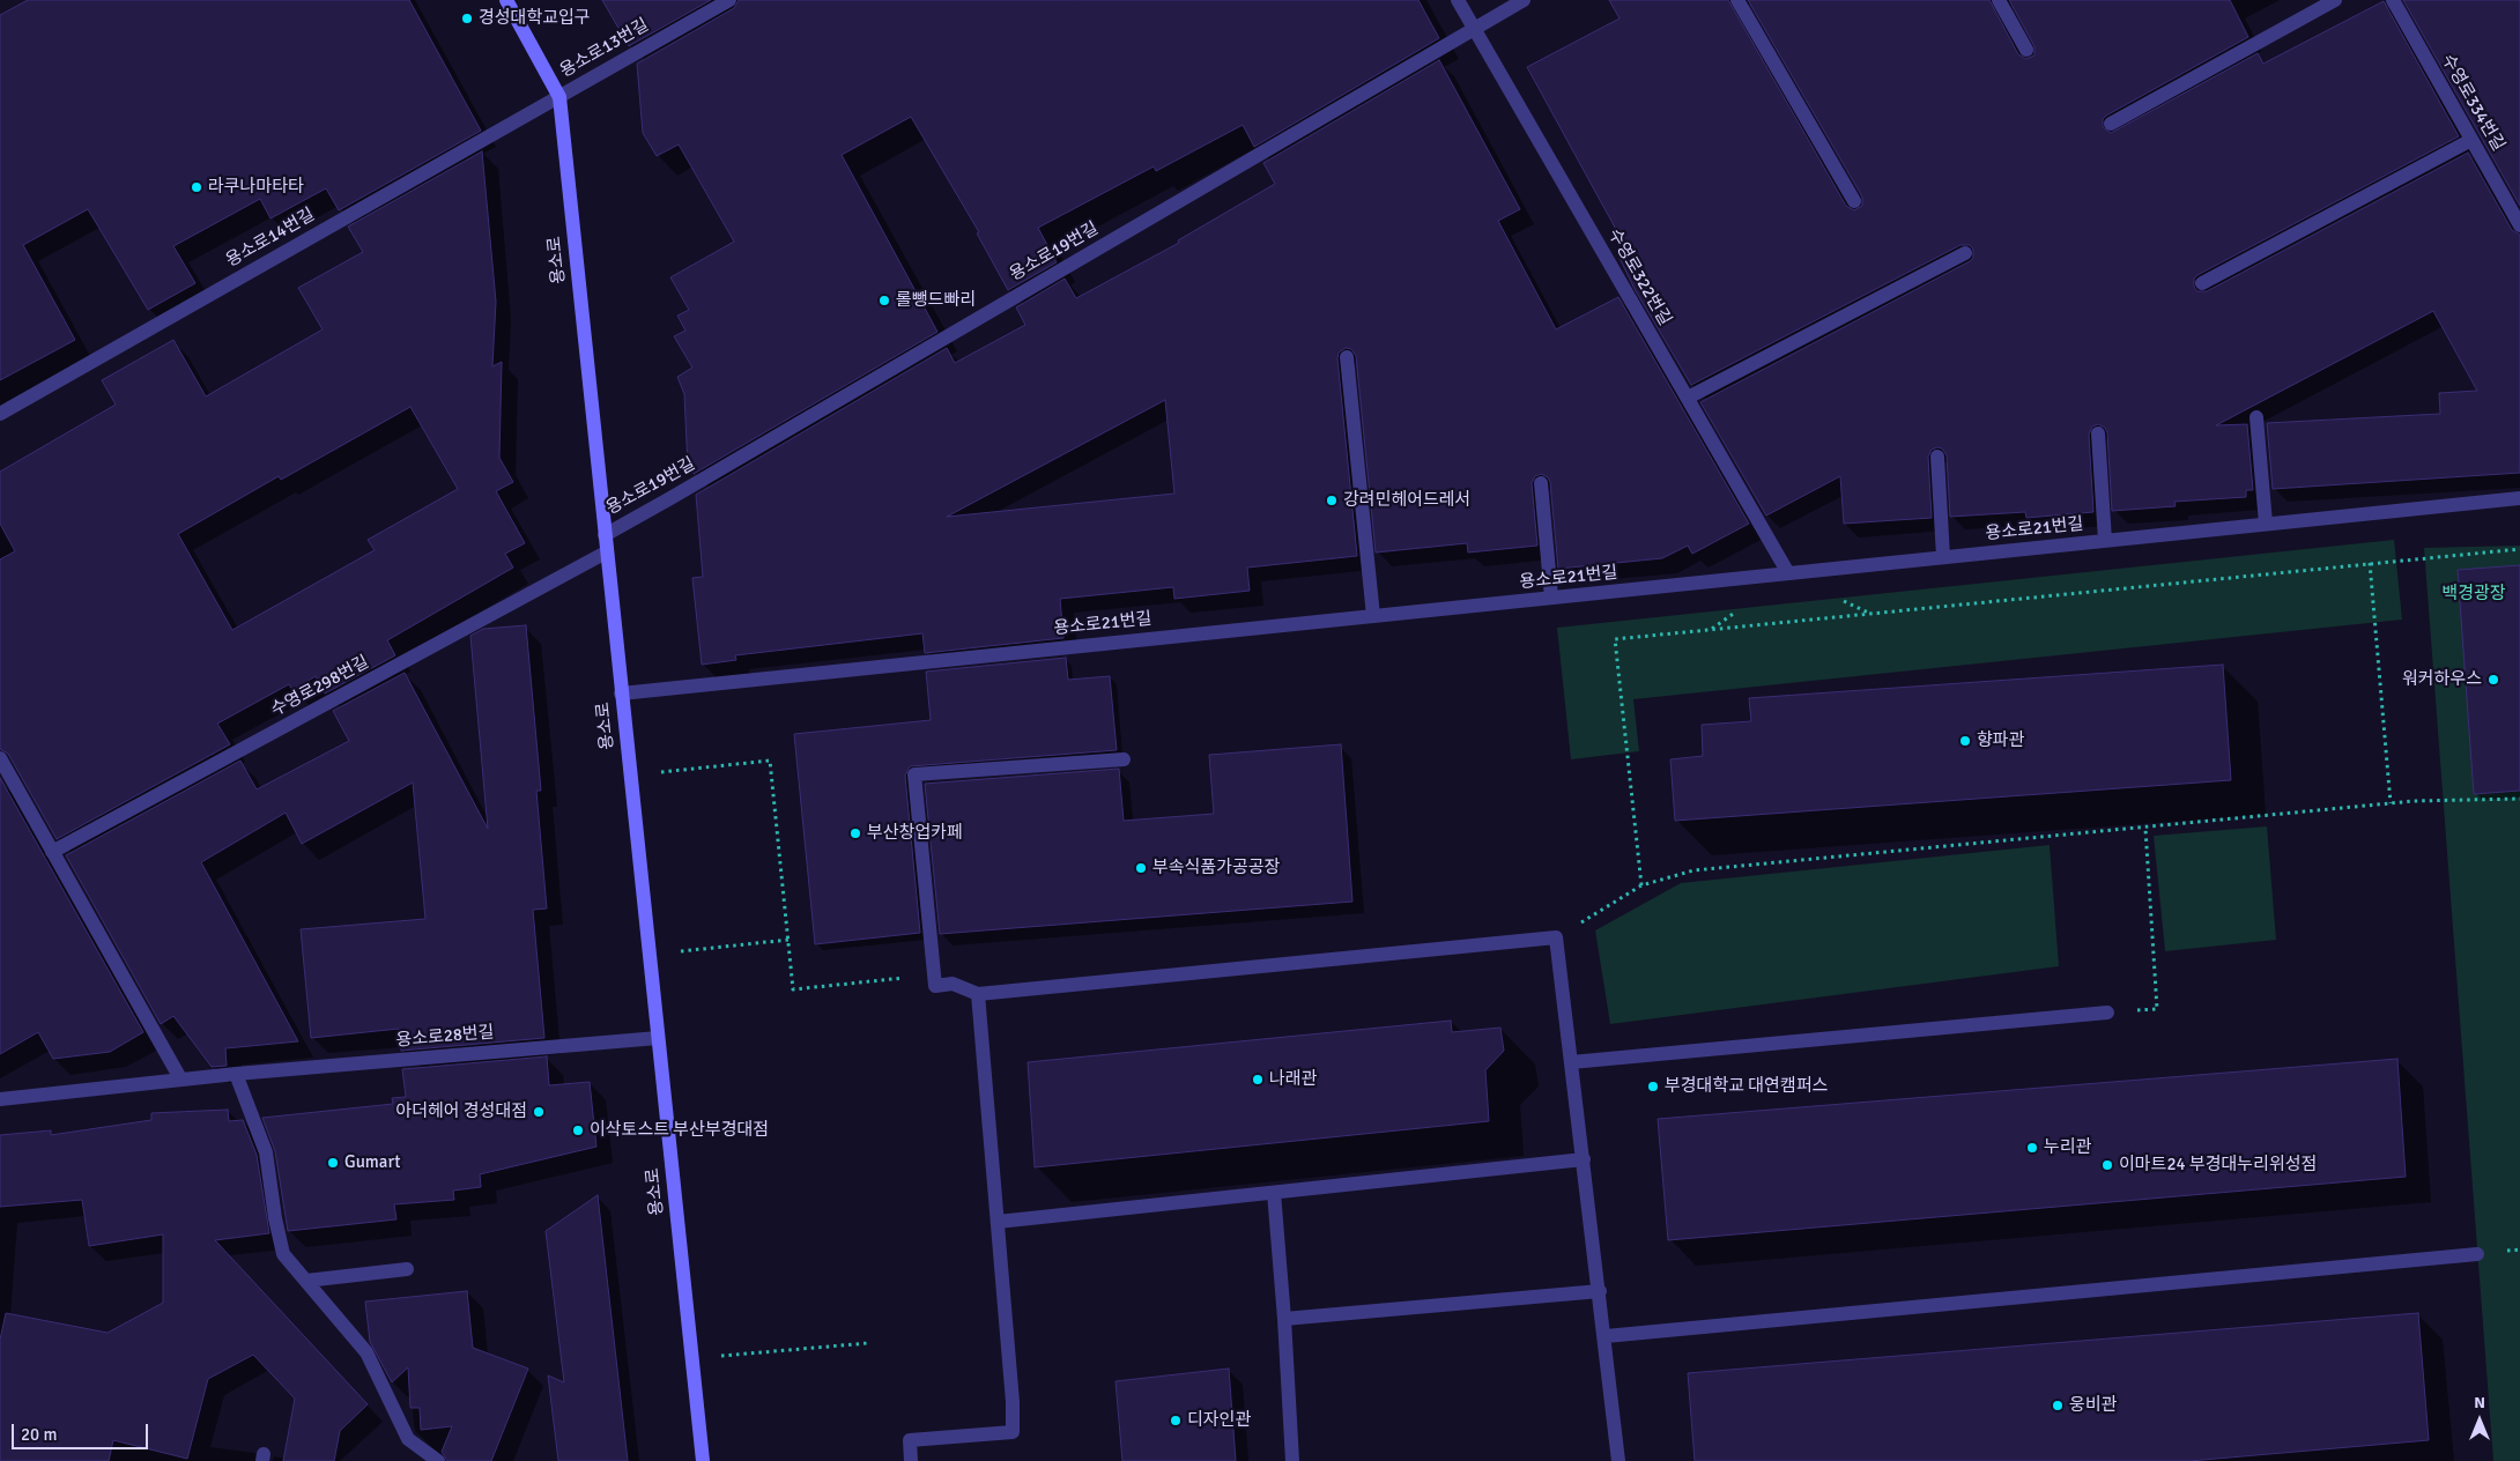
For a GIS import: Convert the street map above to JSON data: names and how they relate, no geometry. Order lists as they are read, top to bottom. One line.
{"streets":{"main road":["용소로"],"street":["용소로13번길","수영로334번길","용소로14번길","용소로19번길","수영로322번길","용소로21번길","수영로298번길","용소로28번길"]},"crossings":[["용소로13번길","용소로14번길"],["용소로13번길","용소로"],["용소로14번길","용소로"],["용소로19번길","용소로"],["용소로19번길","수영로322번길"],["용소로","용소로21번길"],["용소로","수영로298번길"],["용소로","용소로28번길"],["수영로322번길","용소로21번길"]],"parks":["백경광장"],"places":["경성대학교입구","라쿠나마타타","롤뺑드빠리","강려민헤어드레서","워커하우스","향파관","부산창업카페","부속식품가공공장","나래관","부경대학교 대연캠퍼스","아더헤어 경성대점","이삭토스트 부산부경대점","누리관","Gumart","이마트24 부경대누리위성점","웅비관","디자인관"],"scale_bar":"20 m","north":"top"}
